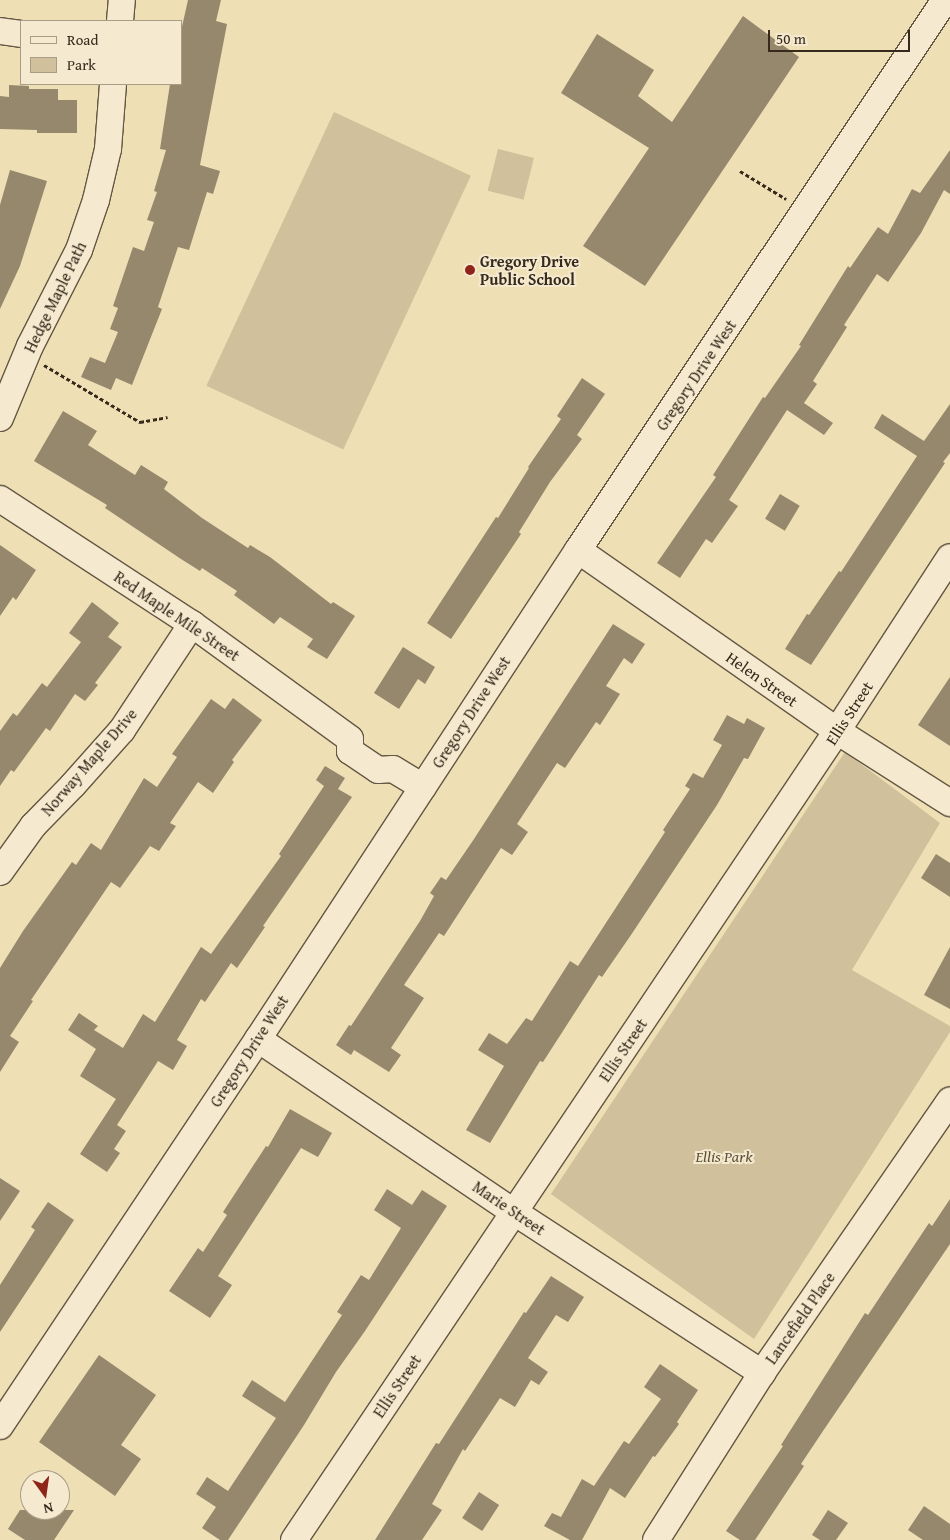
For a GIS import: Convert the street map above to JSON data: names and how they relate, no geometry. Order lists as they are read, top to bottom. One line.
{"streets":{"street":["Hedge Maple Path","Gregory Drive West","Red Maple Mile Street","Helen Street","Ellis Street","Norway Maple Drive","Marie Street","Lancefield Place"]},"crossings":[["Gregory Drive West","Red Maple Mile Street"],["Gregory Drive West","Helen Street"],["Gregory Drive West","Marie Street"],["Red Maple Mile Street","Norway Maple Drive"],["Helen Street","Ellis Street"],["Ellis Street","Marie Street"],["Marie Street","Lancefield Place"]],"parks":["Ellis Park"],"places":["Gregory Drive Public School"],"legend":["Road","Park"],"scale_bar":"50 m","north":"bottom"}
